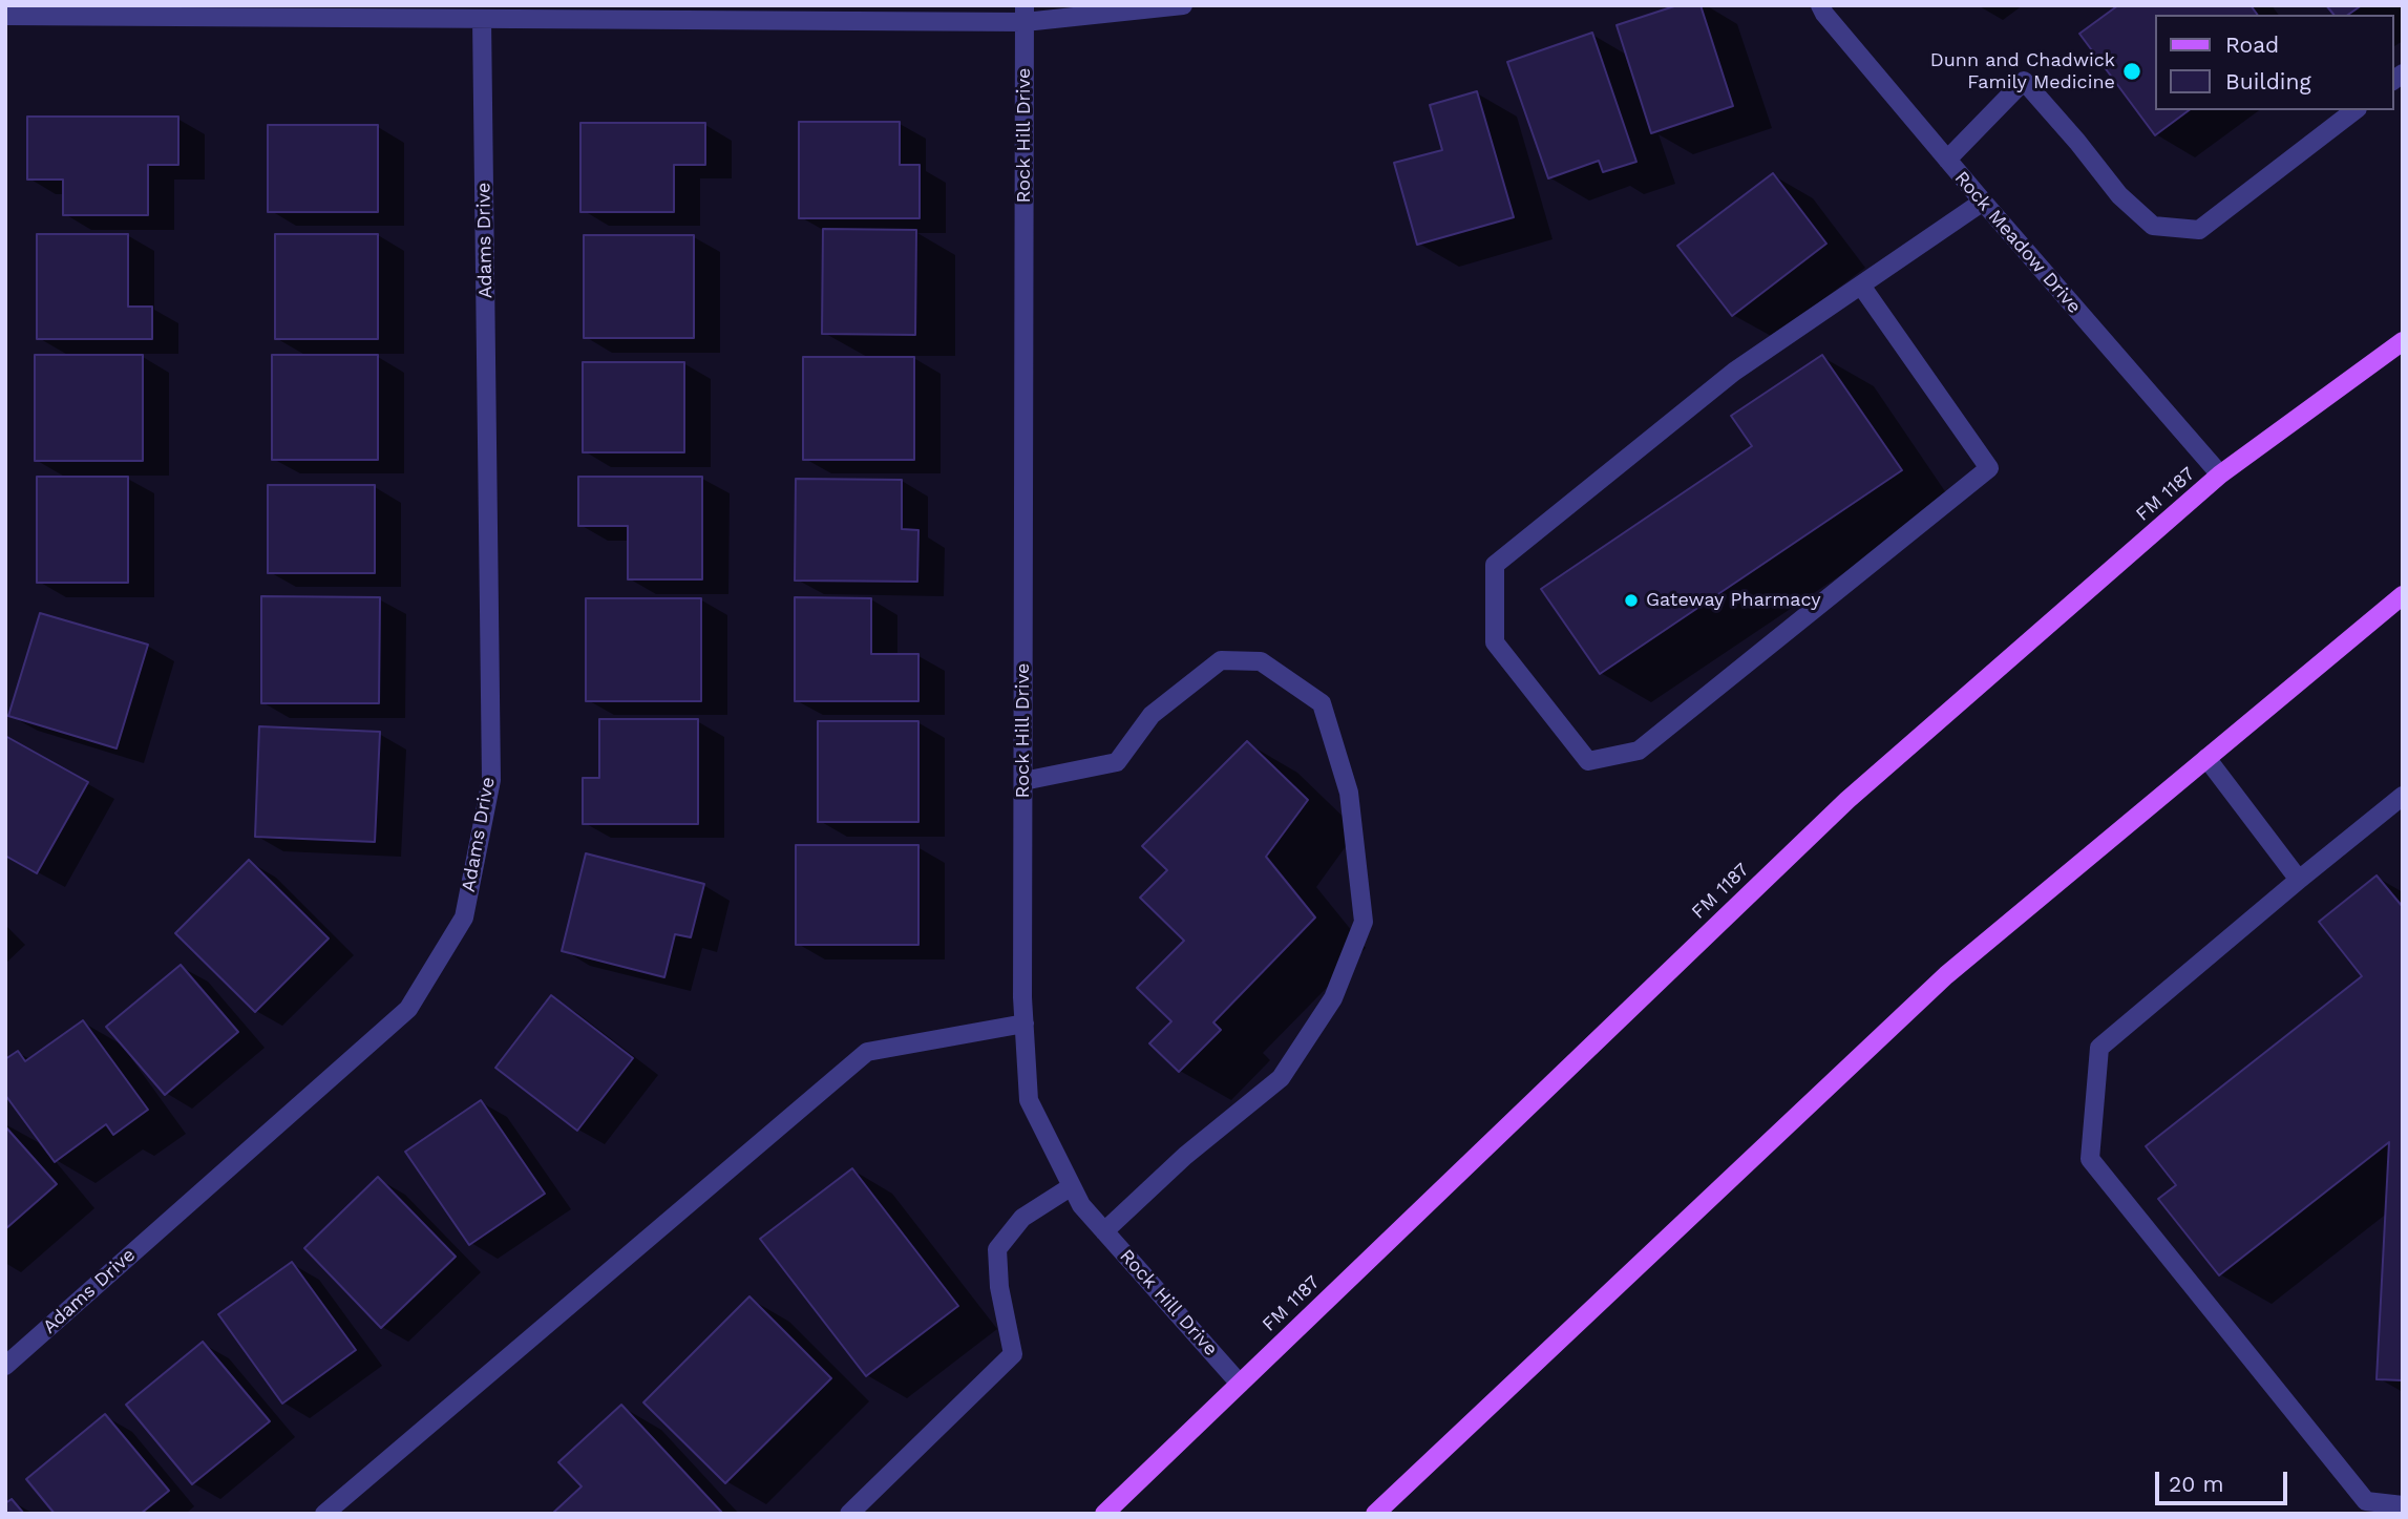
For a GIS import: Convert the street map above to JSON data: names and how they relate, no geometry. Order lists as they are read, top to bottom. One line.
{"streets":{"main road":["FM 1187"],"street":["Rock Hill Drive","Adams Drive","Rock Meadow Drive"]},"crossings":[["Rock Hill Drive","FM 1187"],["Rock Meadow Drive","FM 1187"]],"places":["Dunn and Chadwick Family Medicine","Gateway Pharmacy"],"legend":["Road","Building"],"scale_bar":"20 m"}
